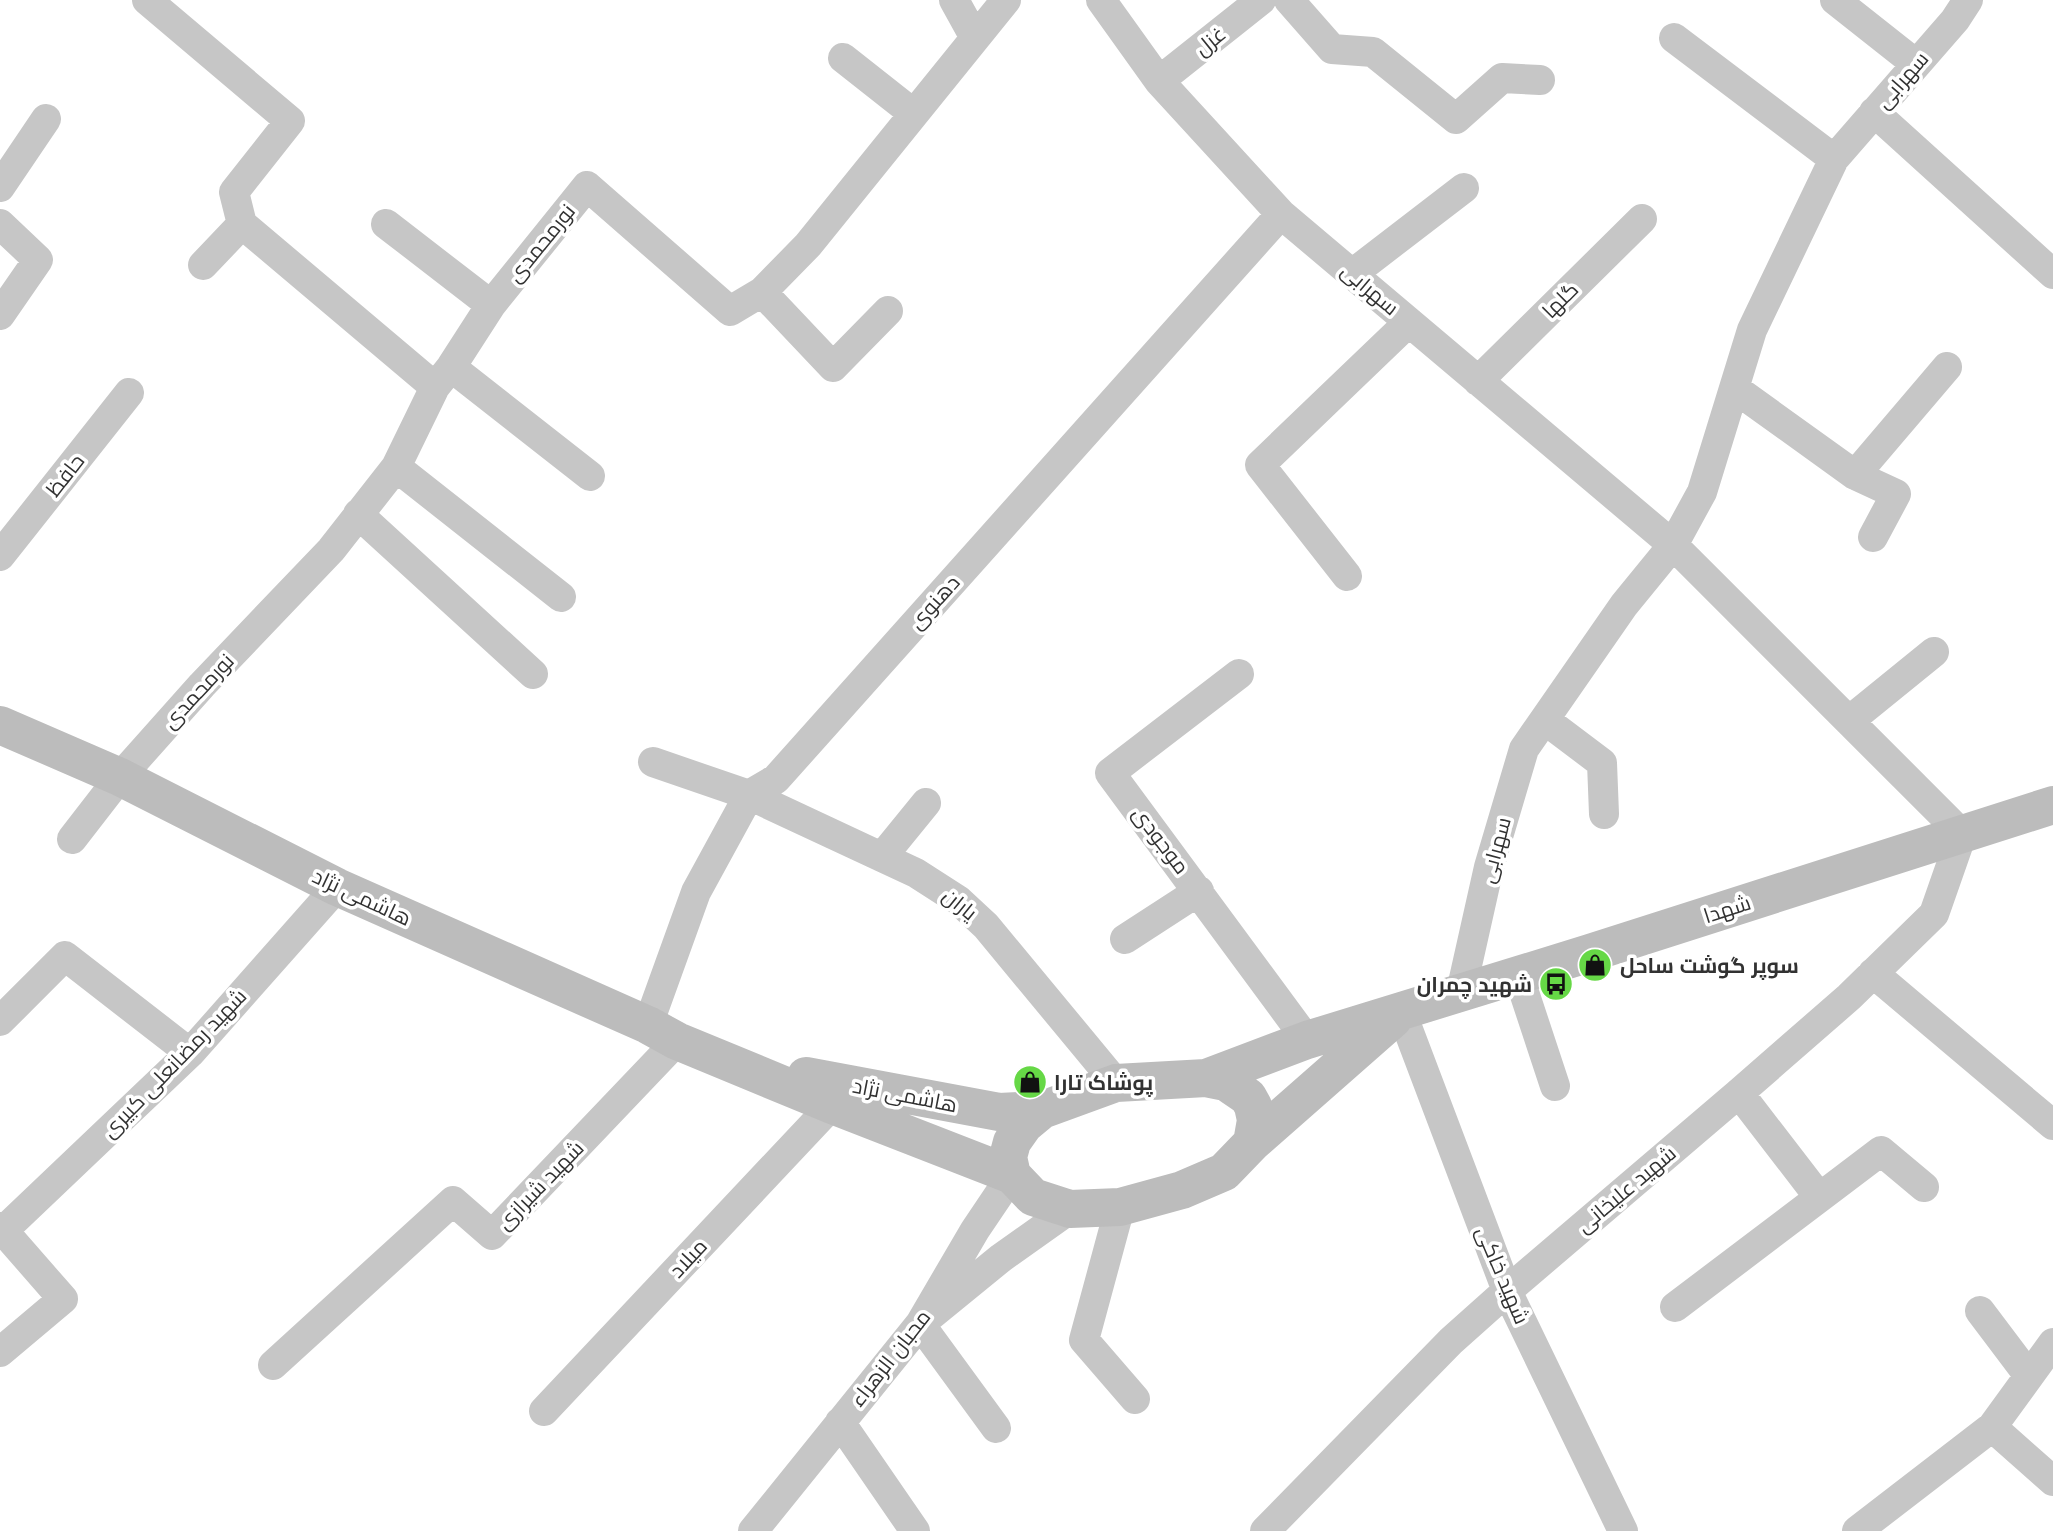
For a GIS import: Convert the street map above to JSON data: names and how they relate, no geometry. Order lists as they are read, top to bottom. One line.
{"streets":{"main road":["هاشمی نژاد","شهدا"],"street":["غزل","سهرابی","نورمحمدی","گلها","حافظ","دهنوی","موجودی","یاران","شهید رمضانعلی کبیری","شهید شیرازی","شهید علیخانی","میلاد","شهید خاکی","محبان الزهراء"]},"crossings":[["غزل","سهرابی"],["سهرابی","گلها"],["سهرابی","دهنوی"],["سهرابی","شهدا"],["سهرابی","شهید علیخانی"],["نورمحمدی","هاشمی نژاد"],["دهنوی","هاشمی نژاد"],["دهنوی","یاران"],["دهنوی","شهید شیرازی"],["موجودی","شهدا"],["هاشمی نژاد","شهید رمضانعلی کبیری"],["هاشمی نژاد","شهید شیرازی"],["هاشمی نژاد","میلاد"],["هاشمی نژاد","محبان الزهراء"],["شهدا","شهید علیخانی"],["شهدا","شهید خاکی"],["شهید علیخانی","شهید خاکی"]],"places":{"shop":["سوپر گوشت ساحل","پوشاک تارا"],"bus stop":["شهید چمران"]}}
